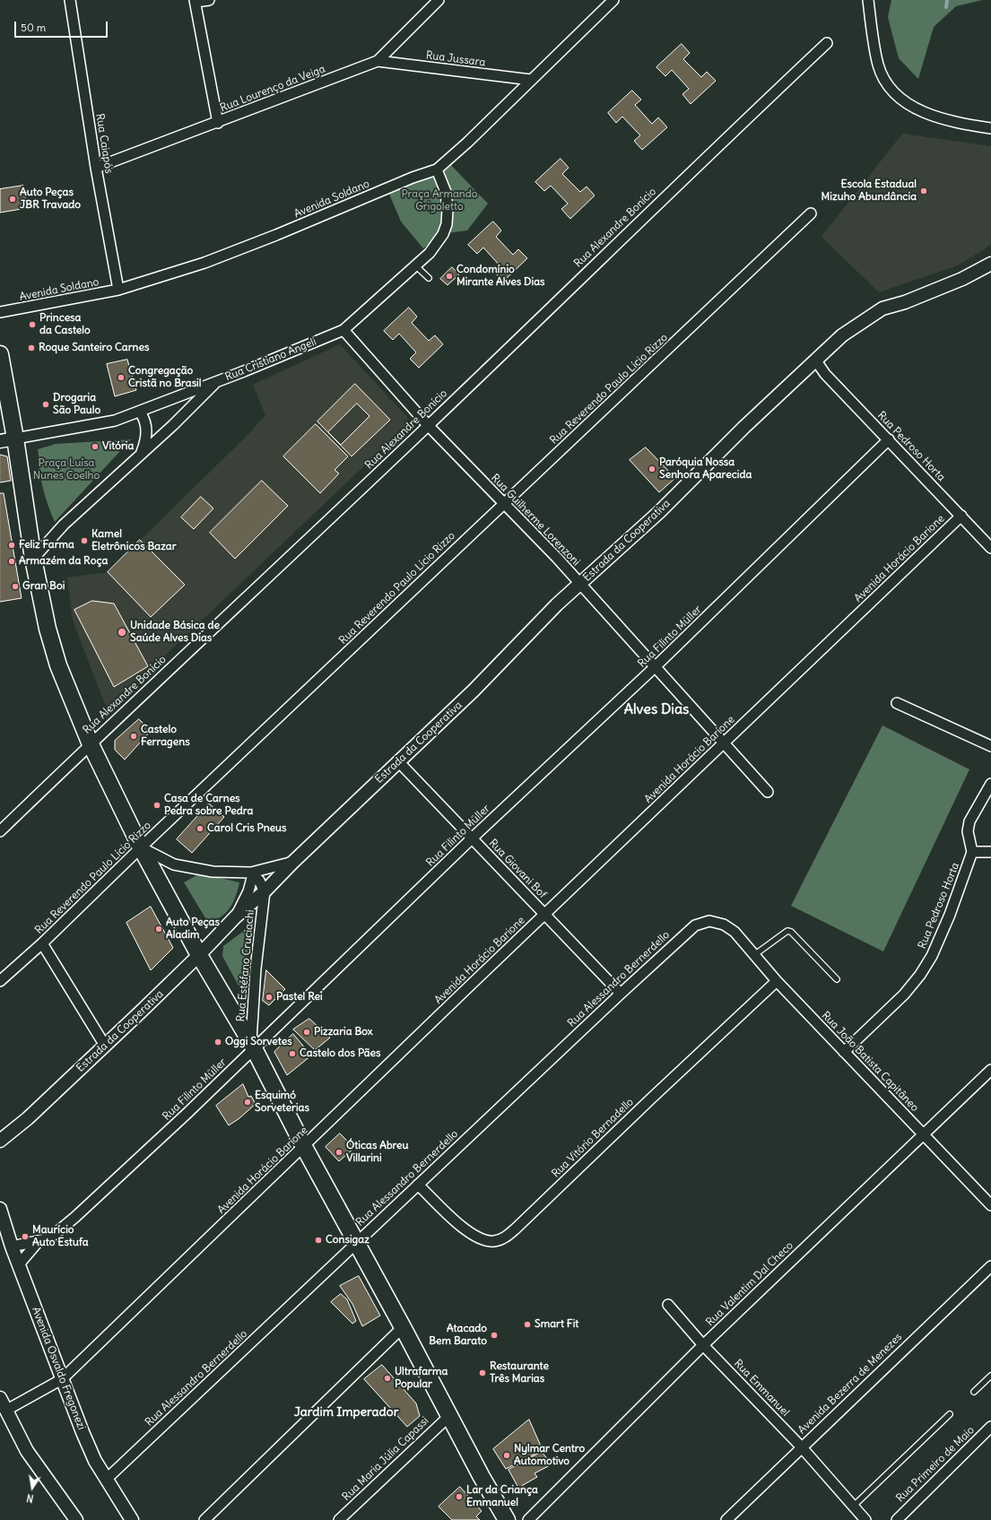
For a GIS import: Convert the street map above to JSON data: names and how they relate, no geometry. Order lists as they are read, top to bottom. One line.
{"streets":{"street":["Rua Jussara","Rua Lourenço da Veiga","Rua Caiapós","Avenida Soldano","Rua Alexandre Bonício","Rua Cristiano Angeli","Rua Reverendo Paulo Lício Rizzo","Rua Pedroso Horta","Rua Guilherme Lorenzoni","Estrada da Cooperativa","Avenida Horácio Barione","Rua Filinto Müller","Rua Giovani Bof","Rua Estéfano Cruciachi","Rua Alessandro Bernerdello","Rua João Batista Capitâneo","Rua Vitório Bernadello","Rua Valentim Dal Checo","Avenida Osvaldo Fregonezi","Avenida Bezerra de Menezes","Rua Emmanuel","Rua Maria Júlia Capassi","Rua Primeiro de Maio"]},"crossings":[["Rua Jussara","Rua Lourenço da Veiga"],["Rua Jussara","Avenida Soldano"],["Rua Lourenço da Veiga","Rua Caiapós"],["Rua Caiapós","Avenida Soldano"],["Avenida Soldano","Rua Cristiano Angeli"],["Rua Alexandre Bonício","Rua Guilherme Lorenzoni"],["Rua Cristiano Angeli","Rua Guilherme Lorenzoni"],["Rua Reverendo Paulo Lício Rizzo","Rua Guilherme Lorenzoni"],["Rua Pedroso Horta","Estrada da Cooperativa"],["Rua Pedroso Horta","Avenida Horácio Barione"],["Rua Pedroso Horta","Rua Filinto Müller"],["Rua Pedroso Horta","Rua João Batista Capitâneo"],["Rua Guilherme Lorenzoni","Estrada da Cooperativa"],["Rua Guilherme Lorenzoni","Avenida Horácio Barione"],["Rua Guilherme Lorenzoni","Rua Filinto Müller"],["Estrada da Cooperativa","Rua Giovani Bof"],["Estrada da Cooperativa","Rua Estéfano Cruciachi"],["Avenida Horácio Barione","Rua Giovani Bof"],["Avenida Horácio Barione","Avenida Osvaldo Fregonezi"],["Rua Filinto Müller","Rua Giovani Bof"],["Rua Filinto Müller","Rua Estéfano Cruciachi"],["Rua Filinto Müller","Avenida Osvaldo Fregonezi"],["Rua Giovani Bof","Rua Alessandro Bernerdello"],["Rua Alessandro Bernerdello","Rua João Batista Capitâneo"],["Rua Alessandro Bernerdello","Rua Vitório Bernadello"],["Rua Alessandro Bernerdello","Avenida Osvaldo Fregonezi"],["Rua João Batista Capitâneo","Rua Vitório Bernadello"],["Rua João Batista Capitâneo","Rua Valentim Dal Checo"],["Rua Valentim Dal Checo","Rua Emmanuel"],["Avenida Bezerra de Menezes","Rua Emmanuel"]],"districts":["Alves Dias","Jardim Imperador"],"parks":["Praça Armando Grigoletto","Praça Luísa Nunes Coelho"],"places":["Escola Estadual Mizuho Abundância","Auto Peças JBR Travado","Condomínio Mirante Alves Dias","Princesa da Castelo","Roque Santeiro Carnes","Congregação Cristã no Brasil","Drogaria São Paulo","Vitória","Paróquia Nossa Senhora Aparecida","Kamel Eletrônicos Bazar","Feliz Farma","Armazém da Roça","Gran Boi","Unidade Básica de Saúde Alves Dias","Castelo Ferragens","Casa de Carnes Pedra sobre Pedra","Carol Cris Pneus","Auto Peças Aladim","Pastel Rei","Pizzaria Box","Oggi Sorvetes","Castelo dos Pães","Esquimó Sorveterias","Óticas Abreu Villarini","Maurício Auto Estufa","Consigaz","Smart Fit","Atacado Bem Barato","Restaurante Três Marias","Ultrafarma Popular","Nylmar Centro Automotivo","Lar da Criança Emmanuel"],"scale_bar":"50 m","north":"bottom"}
